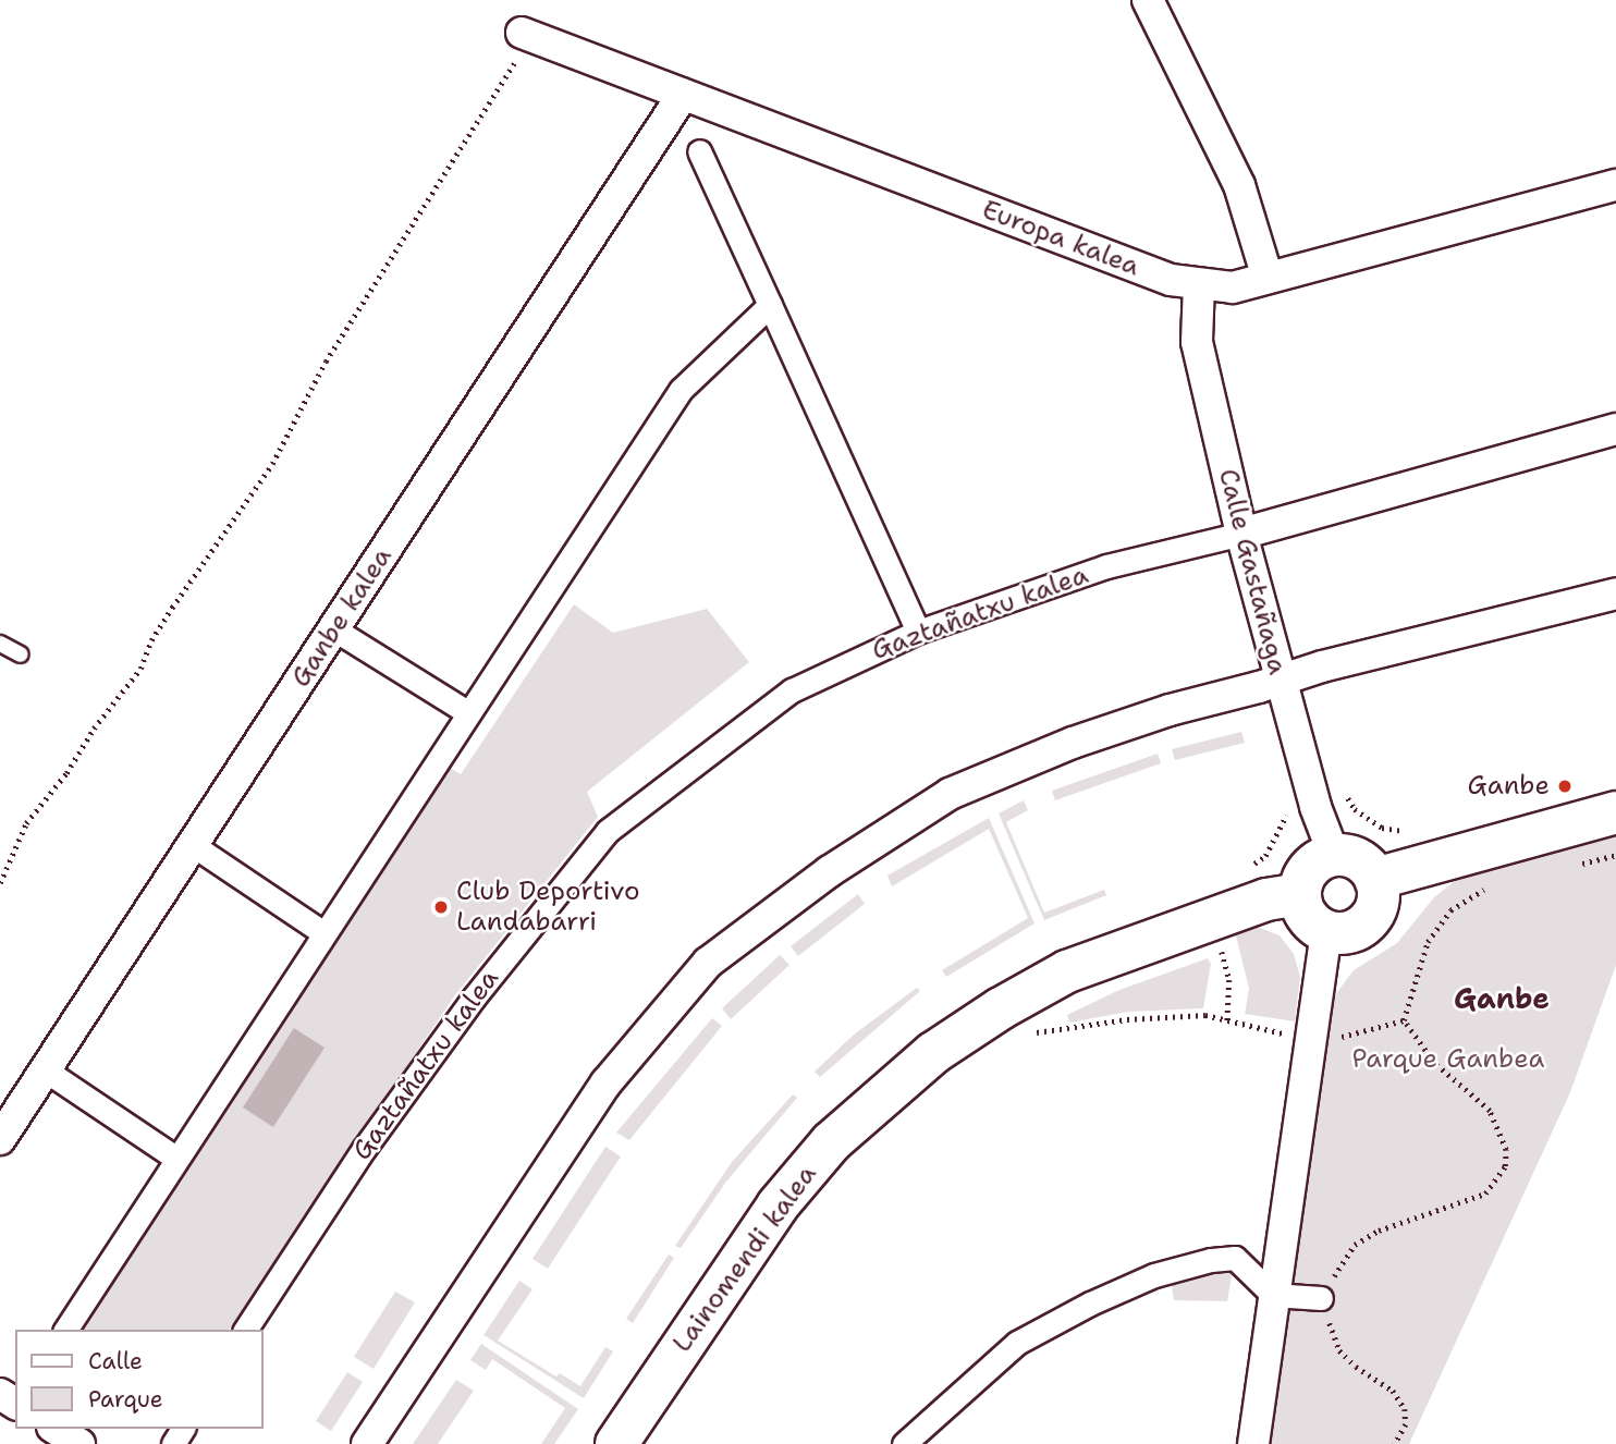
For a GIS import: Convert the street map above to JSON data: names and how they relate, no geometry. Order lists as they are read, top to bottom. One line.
{"streets":{"main road":["Lainomendi kalea"],"street":["Europa kalea","Calle Gastañaga","Gaztañatxu kalea","Ganbe kalea"]},"crossings":[["Europa kalea","Calle Gastañaga"],["Europa kalea","Ganbe kalea"],["Calle Gastañaga","Gaztañatxu kalea"],["Calle Gastañaga","Lainomendi kalea"]],"districts":["Ganbe"],"parks":["Parque Ganbea"],"places":["Ganbe","Club Deportivo Landabarri"],"legend":["Calle","Parque"]}
